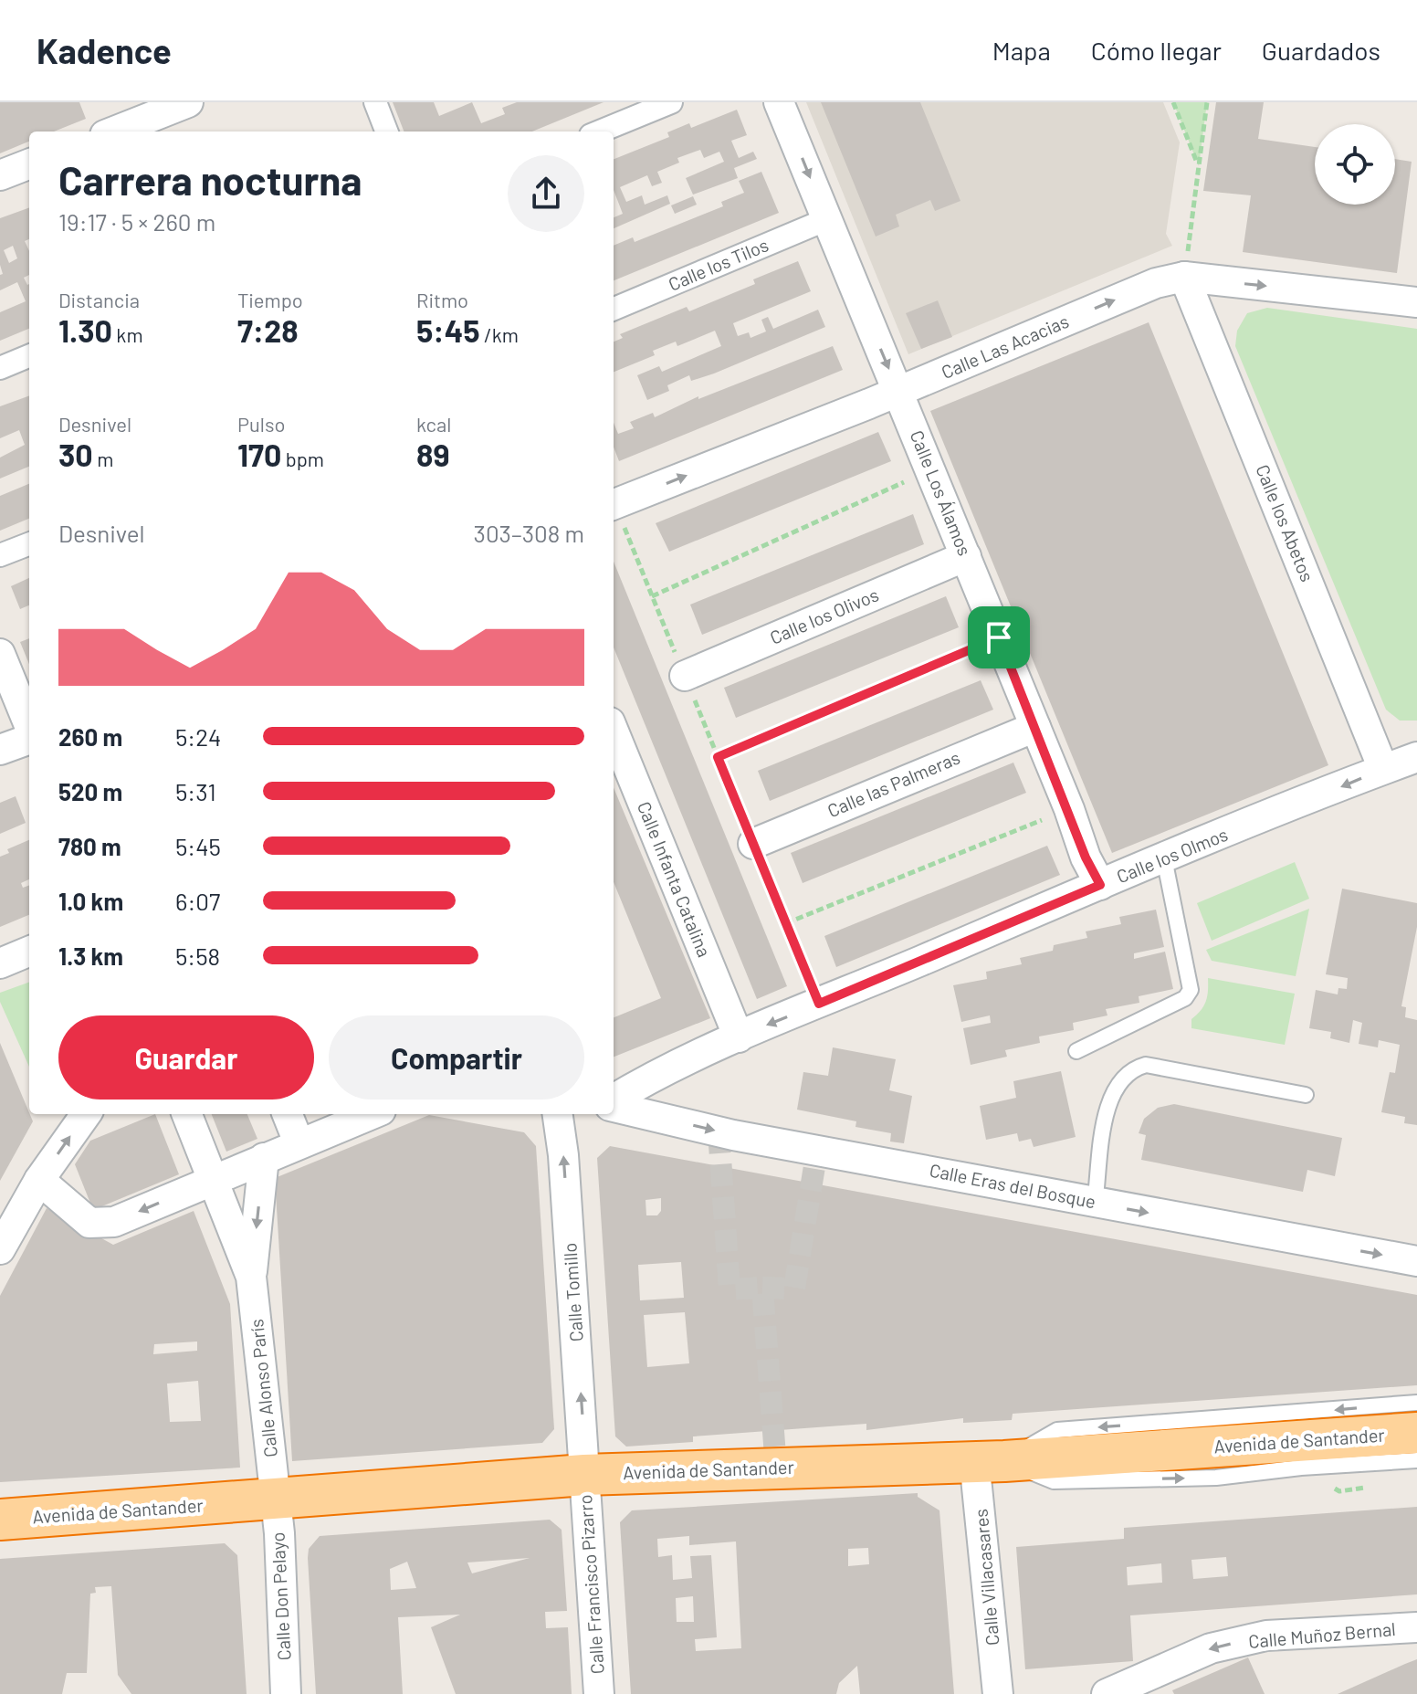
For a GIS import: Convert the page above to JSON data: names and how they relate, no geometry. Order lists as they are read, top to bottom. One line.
{"streets":{"highway":["Avenida de Santander"],"street":["Calle los Tilos","Calle Las Acacias","Calle Los Álamos","Calle los Abetos","Calle los Olivos","Calle las Palmeras","Calle los Olmos","Calle Infanta Catalina","Calle Eras del Bosque","Calle Tomillo","Calle Alonso París","Calle Villacasares","Calle Francisco Pizarro","Calle Don Pelayo","Calle Muñoz Bernal"]},"crossings":[["Calle los Tilos","Calle Los Álamos"],["Calle Las Acacias","Calle Los Álamos"],["Calle Las Acacias","Calle los Abetos"],["Calle Los Álamos","Calle los Olivos"],["Calle Los Álamos","Calle las Palmeras"],["Calle Los Álamos","Calle los Olmos"],["Calle los Abetos","Calle los Olmos"],["Calle los Olmos","Calle Infanta Catalina"],["Calle Tomillo","Avenida de Santander"],["Calle Tomillo","Calle Francisco Pizarro"],["Calle Alonso París","Avenida de Santander"],["Calle Alonso París","Calle Don Pelayo"],["Avenida de Santander","Calle Villacasares"],["Avenida de Santander","Calle Francisco Pizarro"],["Avenida de Santander","Calle Don Pelayo"]],"one_way":["Calle Las Acacias","Calle Los Álamos","Calle los Olmos","Calle Eras del Bosque","Calle Tomillo","Calle Muñoz Bernal"],"page":{"header":"Kadence","nav":["Mapa","Cómo llegar","Guardados"],"heading":["Carrera nocturna","19:17 · 5 × 260 m"],"stats":[["Distancia","1.30 km"],["Tiempo","7:28"],["Ritmo","5:45 /km"],["Desnivel","30 m"],["Pulso","170 bpm"],["kcal","89"]],"chart":["Desnivel","303–308 m"],"list":[{"name":"260 m","note":"5:24"},{"name":"520 m","note":"5:31"},{"name":"780 m","note":"5:45"},{"name":"1.0 km","note":"6:07"},{"name":"1.3 km","note":"5:58"}],"buttons":["Guardar","Compartir"]}}
